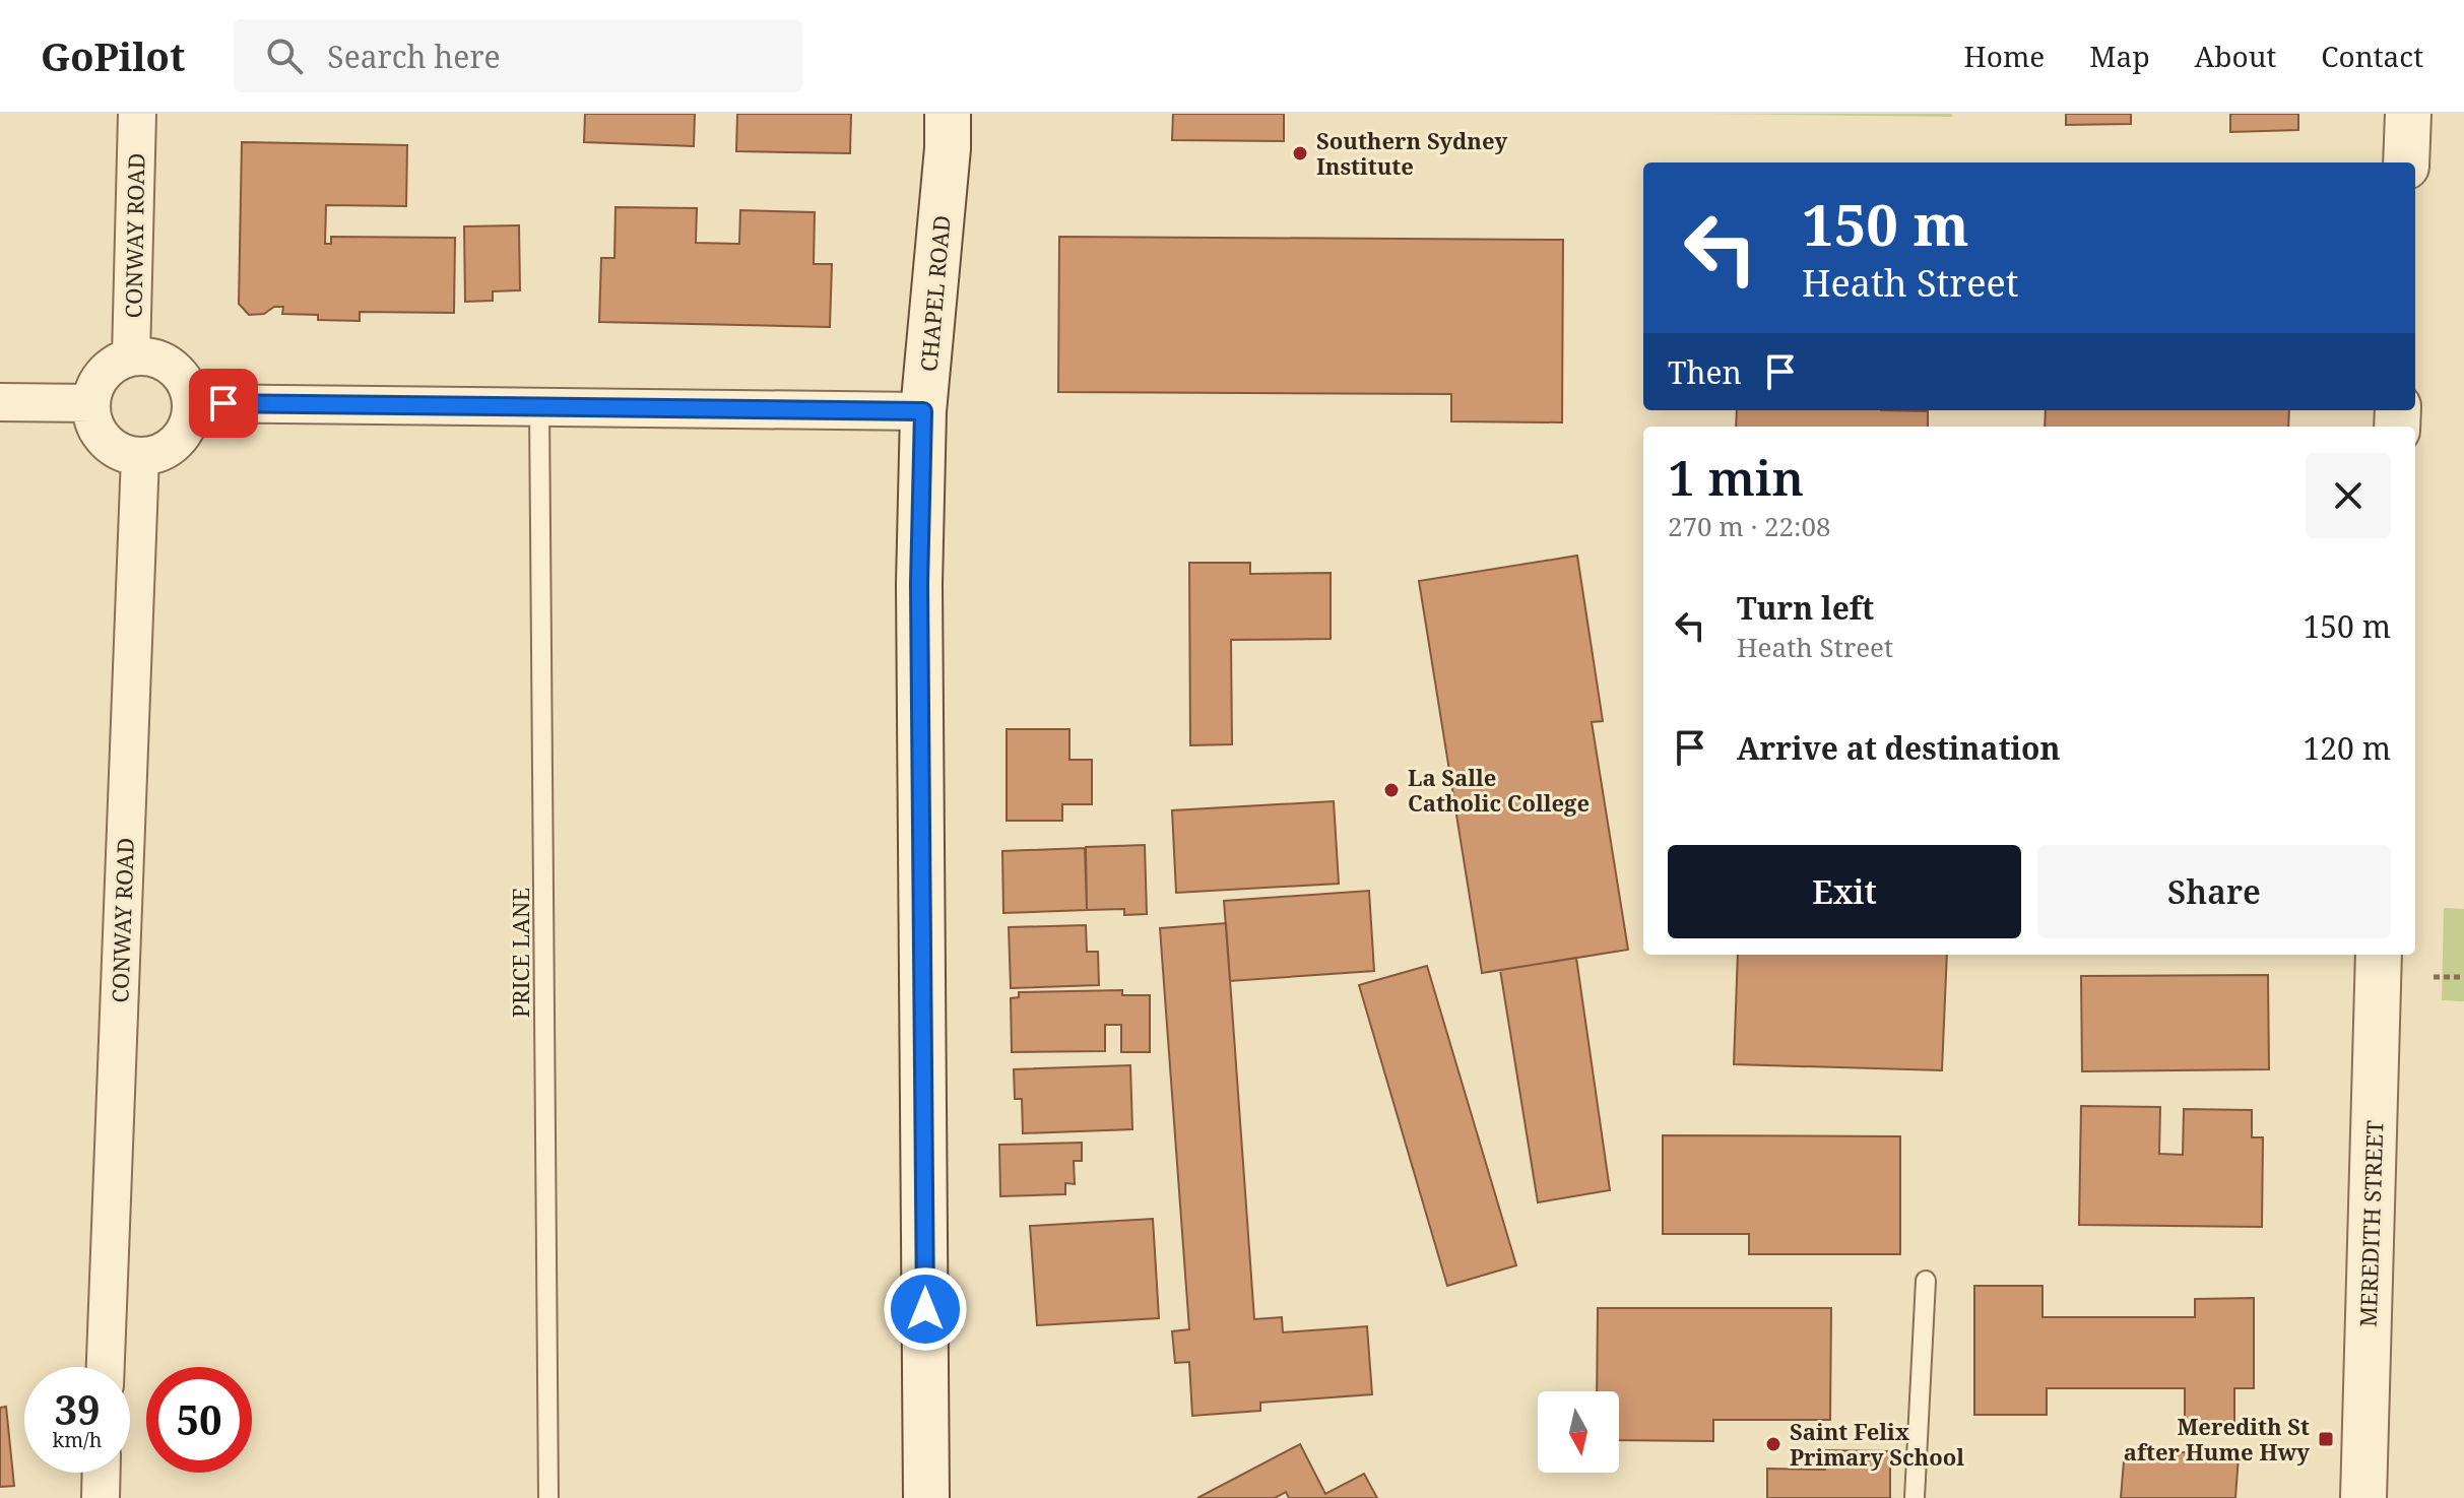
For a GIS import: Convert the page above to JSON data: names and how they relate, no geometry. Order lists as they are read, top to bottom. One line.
{"streets":{"main road":["CHAPEL ROAD","MEREDITH STREET"],"street":["CONWAY ROAD"],"lane":["PRICE LANE"]},"places":{"other":["Southern Sydney Institute","La Salle Catholic College","Saint Felix Primary School"],"transit":["Meredith St after Hume Hwy"]},"north":"bottom","page":{"header":"GoPilot","search":"Search here","nav":["Home","Map","About","Contact"],"turn":["150 m","Heath Street"],"then":"Then","heading":["1 min","270 m · 22:08"],"list":[{"name":"Turn left","note":"Heath Street","value":"150 m"},{"name":"Arrive at destination","value":"120 m"}],"buttons":["Exit","Share"],"speed":"39 km/h","limit":"50"}}
